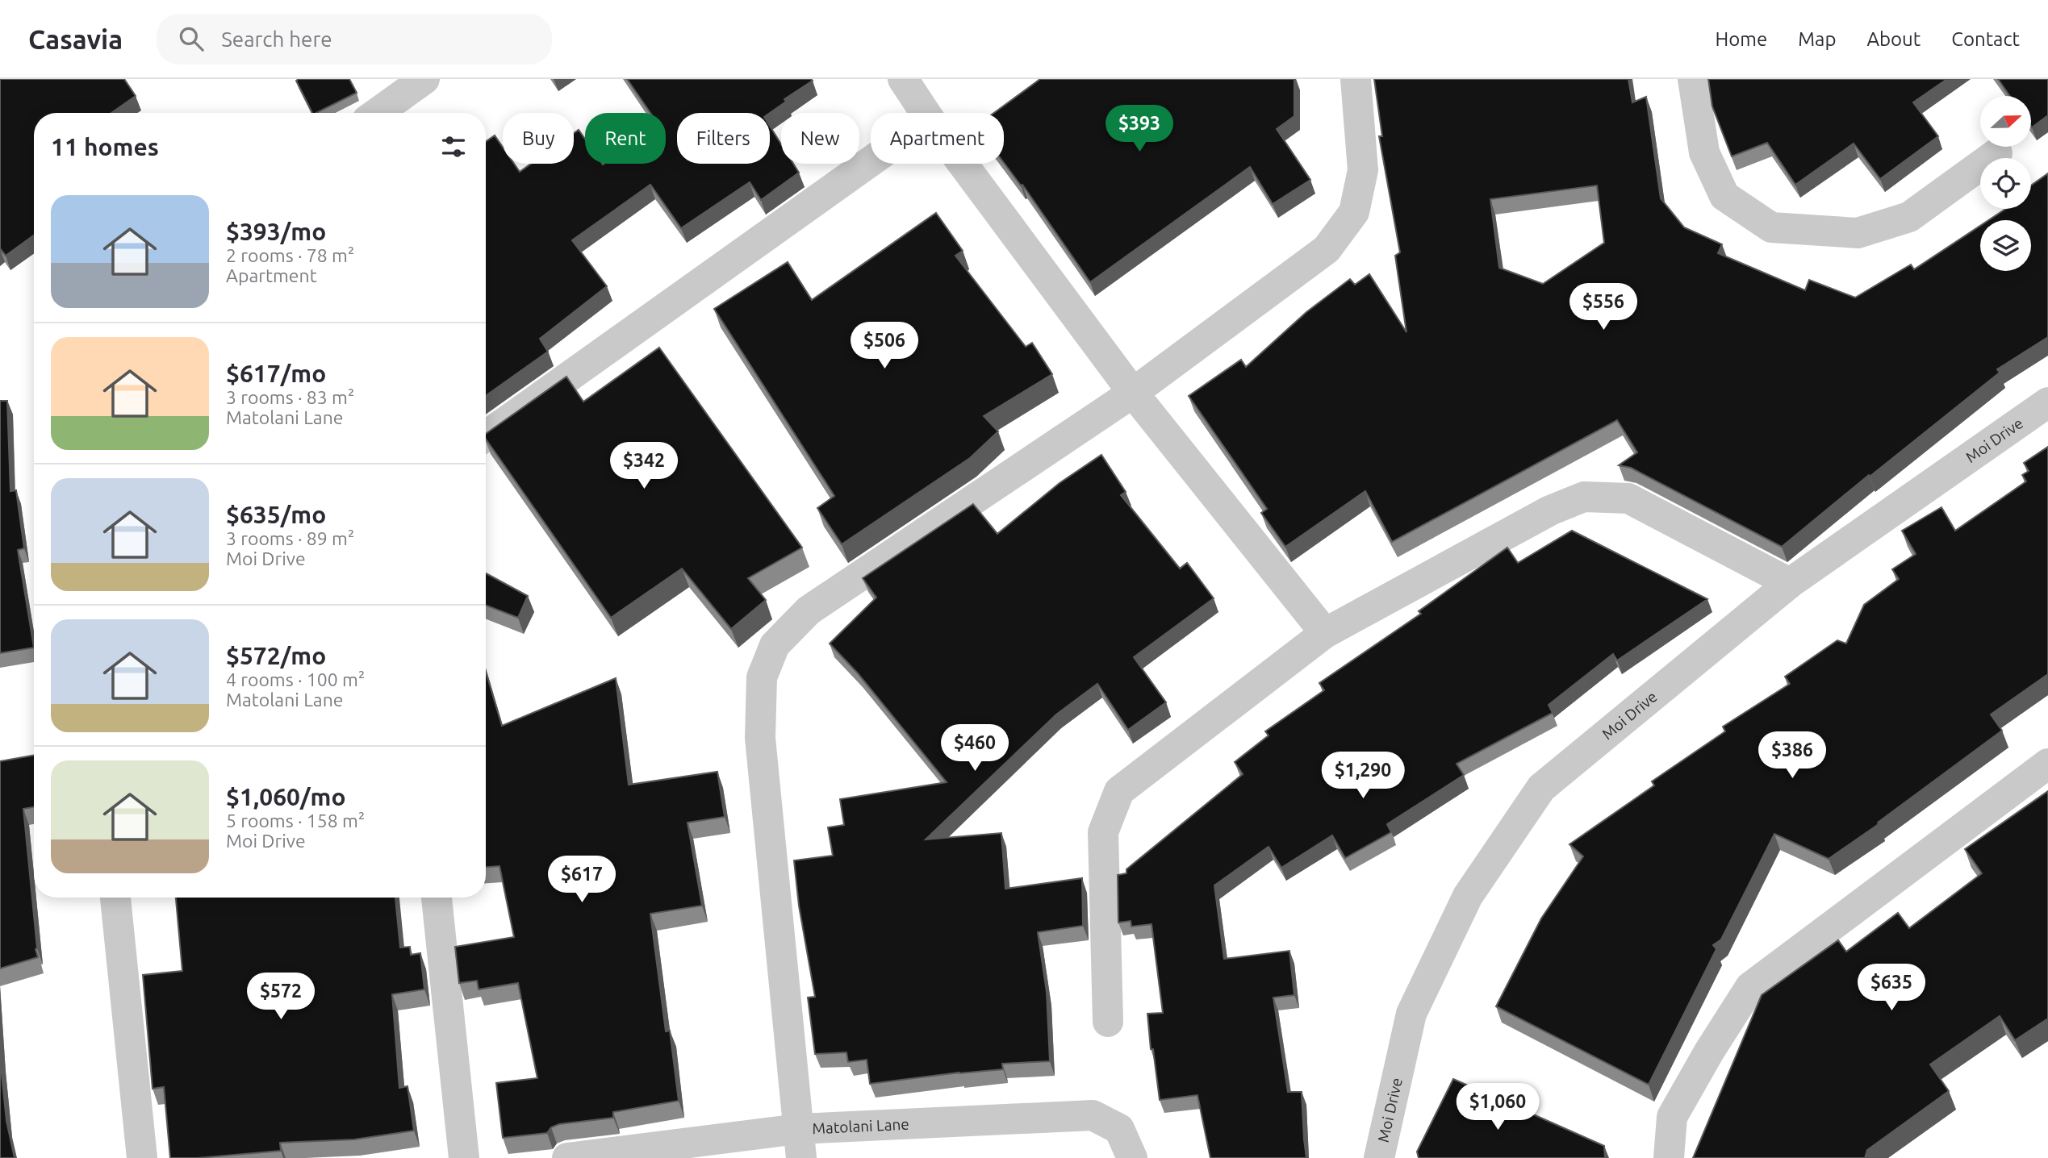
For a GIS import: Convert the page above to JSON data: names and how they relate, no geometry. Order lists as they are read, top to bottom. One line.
{"streets":{"street":["Moi Drive","Matolani Lane"]},"north":"right","page":{"header":"Casavia","search":"Search here","nav":["Home","Map","About","Contact"],"price":["$393","$556","$506","$342","$460","$386","$1,290","$617","$635","$572","$1,060"],"chip":["Buy","Rent","Filters","New","Apartment"],"heading":"11 homes","list":[{"name":"$393/mo","note":"2 rooms · 78 m² · Apartment"},{"name":"$617/mo","note":"3 rooms · 83 m² · Matolani Lane"},{"name":"$635/mo","note":"3 rooms · 89 m² · Moi Drive"},{"name":"$572/mo","note":"4 rooms · 100 m² · Matolani Lane"},{"name":"$1,060/mo","note":"5 rooms · 158 m² · Moi Drive"}]}}
